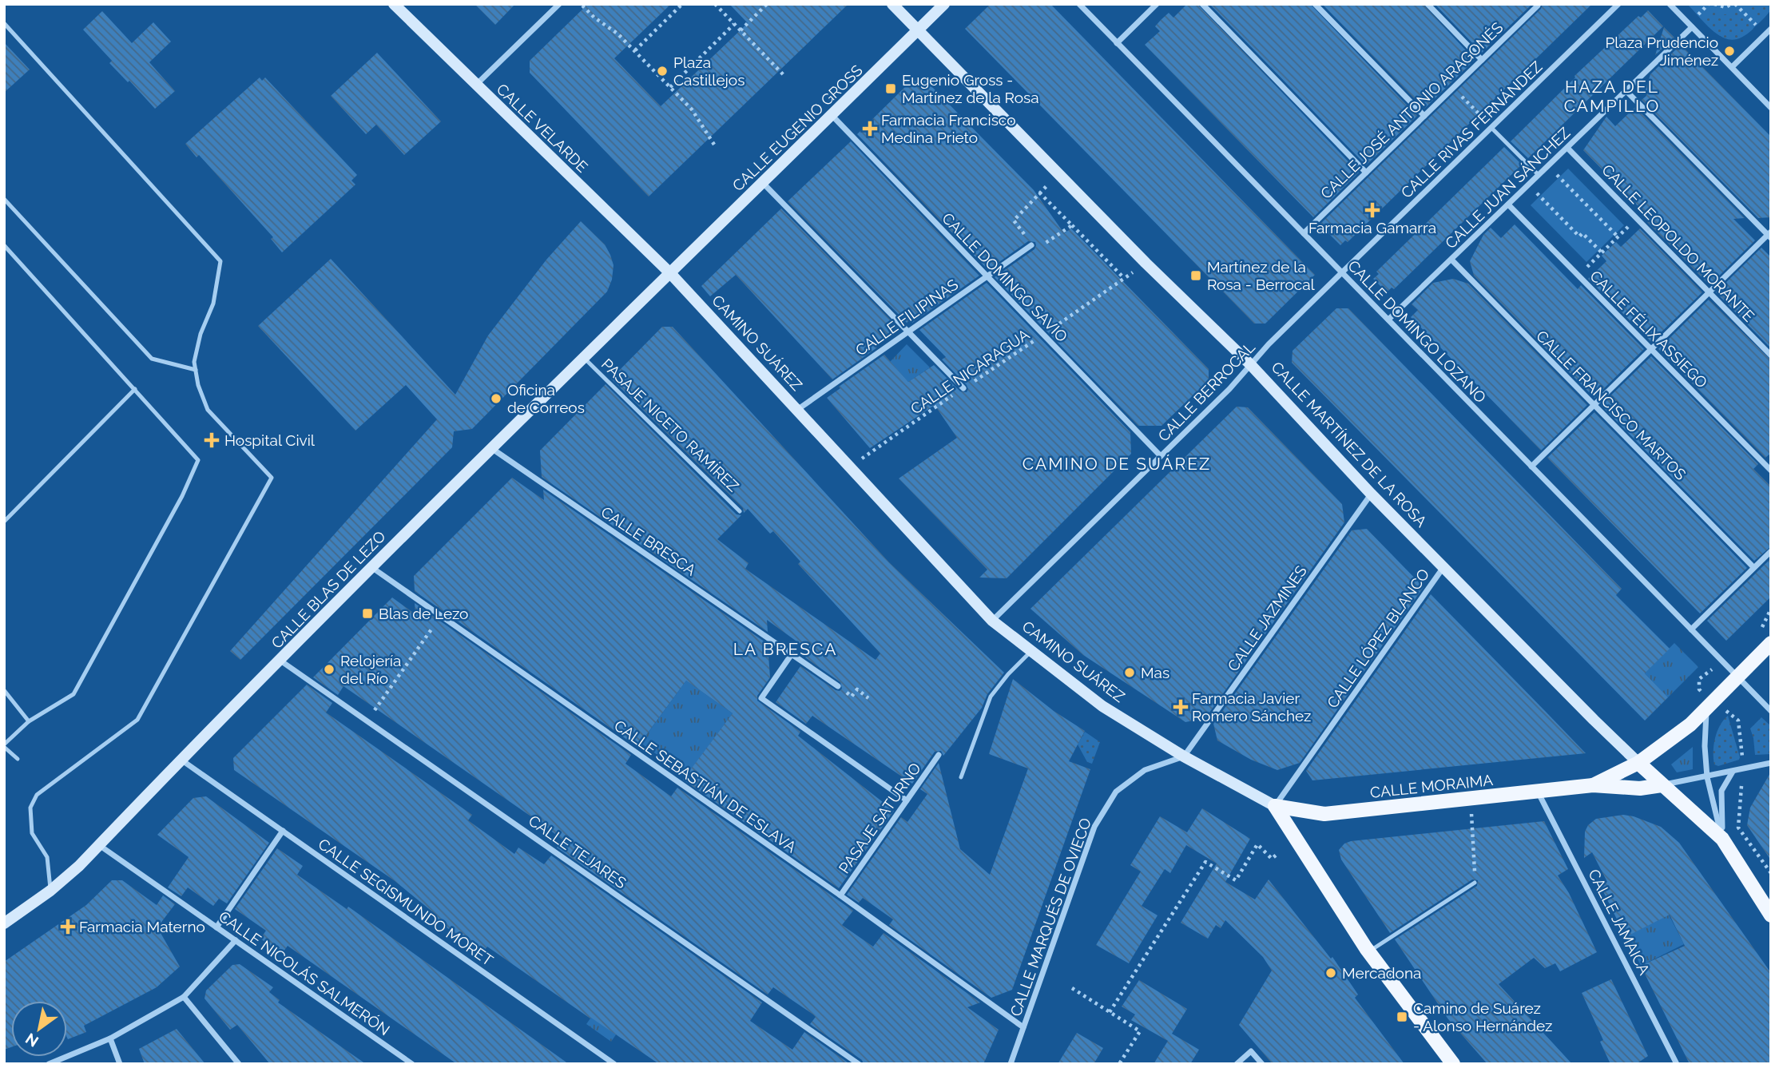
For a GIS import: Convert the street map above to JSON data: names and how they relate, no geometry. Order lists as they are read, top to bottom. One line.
{"streets":{"main road":["CALLE VELARDE","CALLE EUGENIO GROSS","CAMINO SUÁREZ","CALLE MARTÍNEZ DE LA ROSA","CALLE BLAS DE LEZO","CALLE MORAIMA"],"street":["CALLE JOSÉ ANTONIO ARAGONÉS","CALLE RIVAS FERNÁNDEZ","CALLE JUAN SÁNCHEZ","CALLE LEOPOLDO MORANTE","CALLE DOMINGO SAVIO","CALLE FILIPINAS","CALLE FÉLIX ASSIEGO","CALLE DOMINGO LOZANO","CALLE BERROCAL","CALLE FRANCISCO MARTOS","CALLE BRESCA","CALLE JAZMINES","CALLE LÓPEZ BLANCO","CALLE SEBASTIÁN DE ESLAVA","PASAJE SATURNO","CALLE TEJARES","CALLE SEGISMUNDO MORET","CALLE MARQUÉS DE OVIECO","CALLE JAMAICA","CALLE NICOLÁS SALMERÓN"],"lane":["PASAJE NICETO RAMÍREZ"],"path":["CALLE NICARAGUA"]},"crossings":[["CALLE JOSÉ ANTONIO ARAGONÉS","CALLE DOMINGO LOZANO"],["CALLE VELARDE","CALLE EUGENIO GROSS"],["CALLE VELARDE","CAMINO SUÁREZ"],["CALLE VELARDE","CALLE BLAS DE LEZO"],["CALLE EUGENIO GROSS","CALLE DOMINGO SAVIO"],["CALLE EUGENIO GROSS","CAMINO SUÁREZ"],["CALLE EUGENIO GROSS","CALLE MARTÍNEZ DE LA ROSA"],["CALLE EUGENIO GROSS","CALLE BLAS DE LEZO"],["CALLE RIVAS FERNÁNDEZ","CALLE DOMINGO LOZANO"],["CALLE RIVAS FERNÁNDEZ","CALLE BERROCAL"],["CALLE JUAN SÁNCHEZ","CALLE LEOPOLDO MORANTE"],["CALLE JUAN SÁNCHEZ","CALLE FÉLIX ASSIEGO"],["CALLE JUAN SÁNCHEZ","CALLE DOMINGO LOZANO"],["CALLE JUAN SÁNCHEZ","CALLE FRANCISCO MARTOS"],["CALLE DOMINGO SAVIO","CALLE FILIPINAS"],["CALLE DOMINGO SAVIO","CALLE NICARAGUA"],["CALLE DOMINGO SAVIO","CALLE BERROCAL"],["CALLE FILIPINAS","CAMINO SUÁREZ"],["CALLE DOMINGO LOZANO","CALLE BERROCAL"],["CALLE DOMINGO LOZANO","CALLE MORAIMA"],["CAMINO SUÁREZ","CALLE NICARAGUA"],["CAMINO SUÁREZ","CALLE BERROCAL"],["CAMINO SUÁREZ","CALLE BLAS DE LEZO"],["CAMINO SUÁREZ","CALLE JAZMINES"],["CAMINO SUÁREZ","CALLE LÓPEZ BLANCO"],["CAMINO SUÁREZ","CALLE MORAIMA"],["CAMINO SUÁREZ","CALLE MARQUÉS DE OVIECO"],["CALLE BERROCAL","CALLE MARTÍNEZ DE LA ROSA"],["PASAJE NICETO RAMÍREZ","CALLE BLAS DE LEZO"],["CALLE MARTÍNEZ DE LA ROSA","CALLE JAZMINES"],["CALLE MARTÍNEZ DE LA ROSA","CALLE LÓPEZ BLANCO"],["CALLE MARTÍNEZ DE LA ROSA","CALLE MORAIMA"],["CALLE BRESCA","CALLE BLAS DE LEZO"],["CALLE BLAS DE LEZO","CALLE SEBASTIÁN DE ESLAVA"],["CALLE BLAS DE LEZO","CALLE TEJARES"],["CALLE BLAS DE LEZO","CALLE SEGISMUNDO MORET"],["CALLE BLAS DE LEZO","CALLE NICOLÁS SALMERÓN"],["CALLE JAZMINES","CALLE MARQUÉS DE OVIECO"],["CALLE LÓPEZ BLANCO","CALLE MORAIMA"],["CALLE SEBASTIÁN DE ESLAVA","PASAJE SATURNO"],["CALLE SEBASTIÁN DE ESLAVA","CALLE MARQUÉS DE OVIECO"],["CALLE MORAIMA","CALLE JAMAICA"]],"districts":["HAZA DEL CAMPILLO","CAMINO DE SUÁREZ","LA BRESCA"],"places":{"other":["Plaza Prudencio Jiménez","Plaza Castillejos","Oficina de Correos","Relojería del Río","Mas","Mercadona"],"transit":["Eugenio Gross - Martínez de la Rosa","Martínez de la Rosa - Berrocal","Blas de Lezo","Camino de Suárez - Alonso Hernández"],"health":["Farmacia Francisco Medina Prieto","Farmacia Gamarra","Hospital Civil","Farmacia Javier Romero Sánchez","Farmacia Materno"]},"north":"bottom left"}
